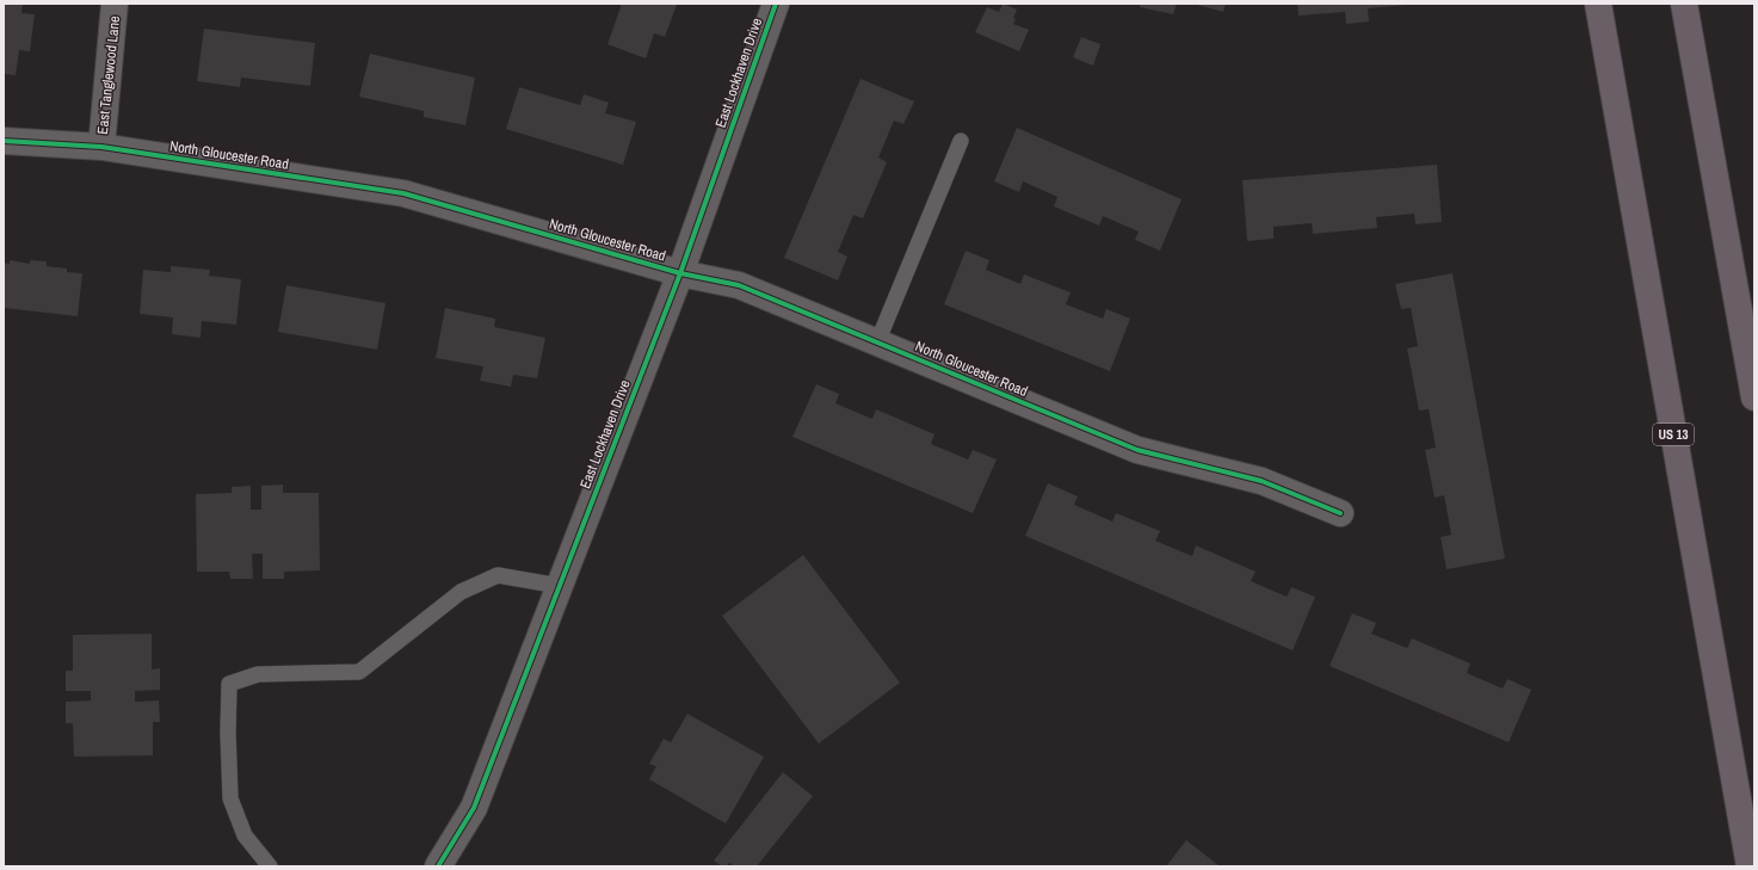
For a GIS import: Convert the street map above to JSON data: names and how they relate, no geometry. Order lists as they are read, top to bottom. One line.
{"streets":{"highway":["US 13"],"street":["East Lockhaven Drive","East Tanglewood Lane","North Gloucester Road"]},"crossings":[["East Lockhaven Drive","North Gloucester Road"],["East Tanglewood Lane","North Gloucester Road"]]}
